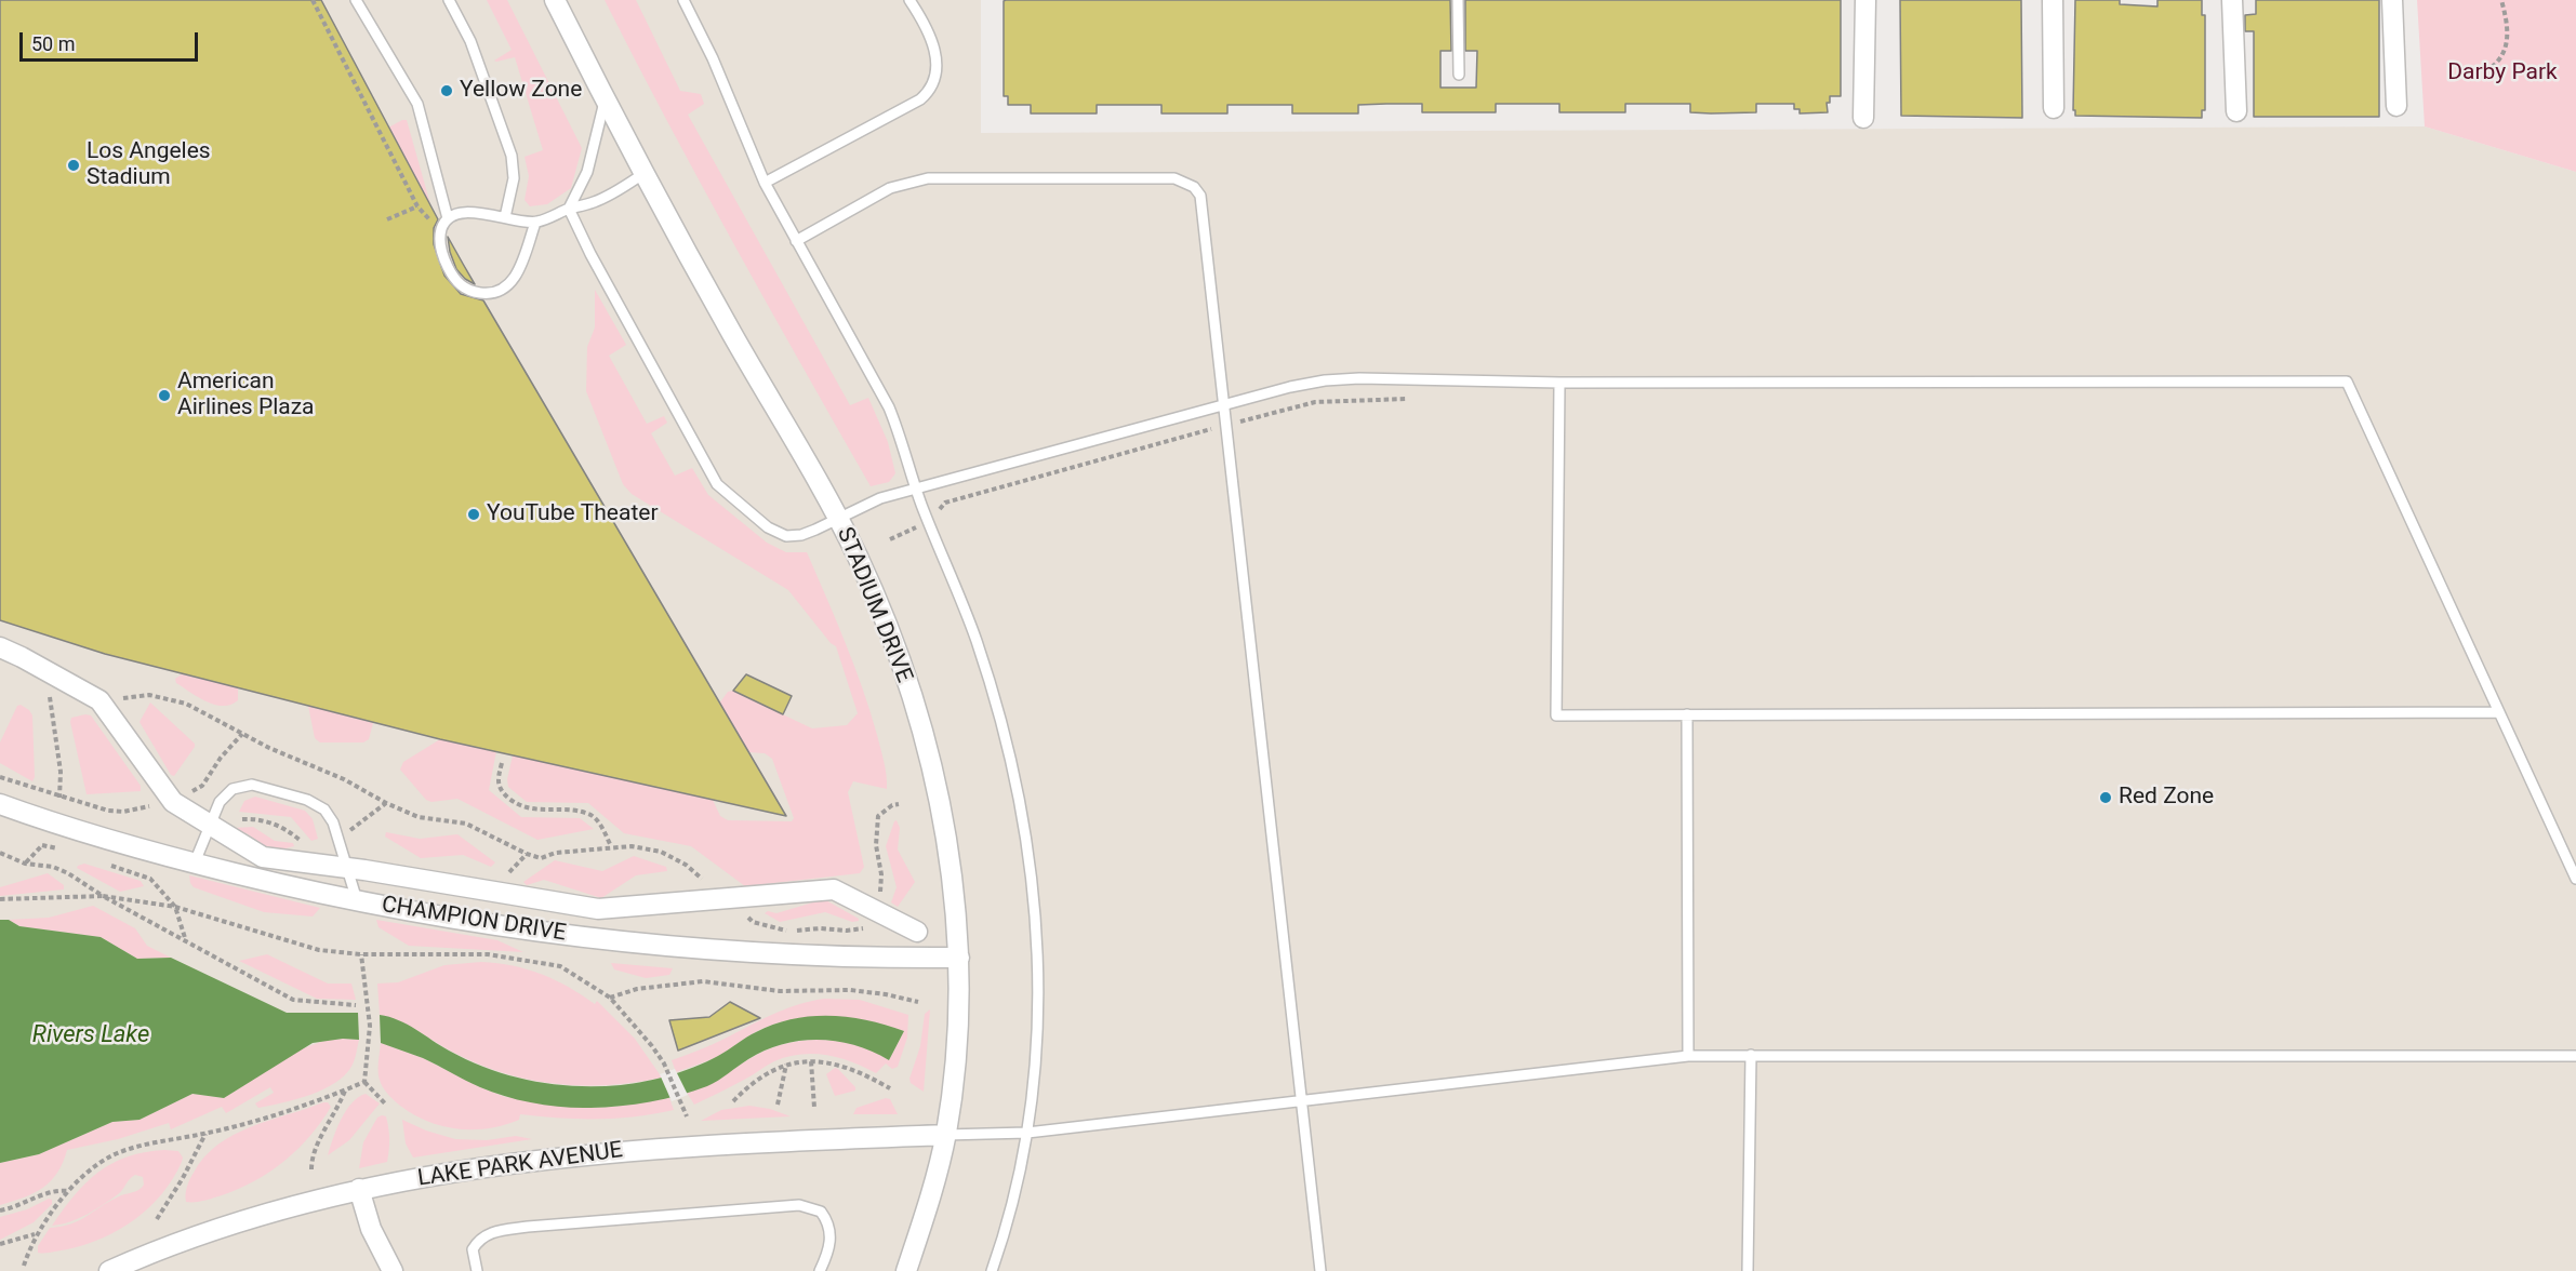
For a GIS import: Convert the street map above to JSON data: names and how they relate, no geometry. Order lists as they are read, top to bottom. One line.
{"streets":{"street":["STADIUM DRIVE","CHAMPION DRIVE","LAKE PARK AVENUE"]},"crossings":[["STADIUM DRIVE","CHAMPION DRIVE"],["STADIUM DRIVE","LAKE PARK AVENUE"]],"water":["Rivers Lake"],"parks":["Darby Park"],"places":["Yellow Zone","Los Angeles Stadium","American Airlines Plaza","YouTube Theater","Red Zone"],"scale_bar":"50 m"}
